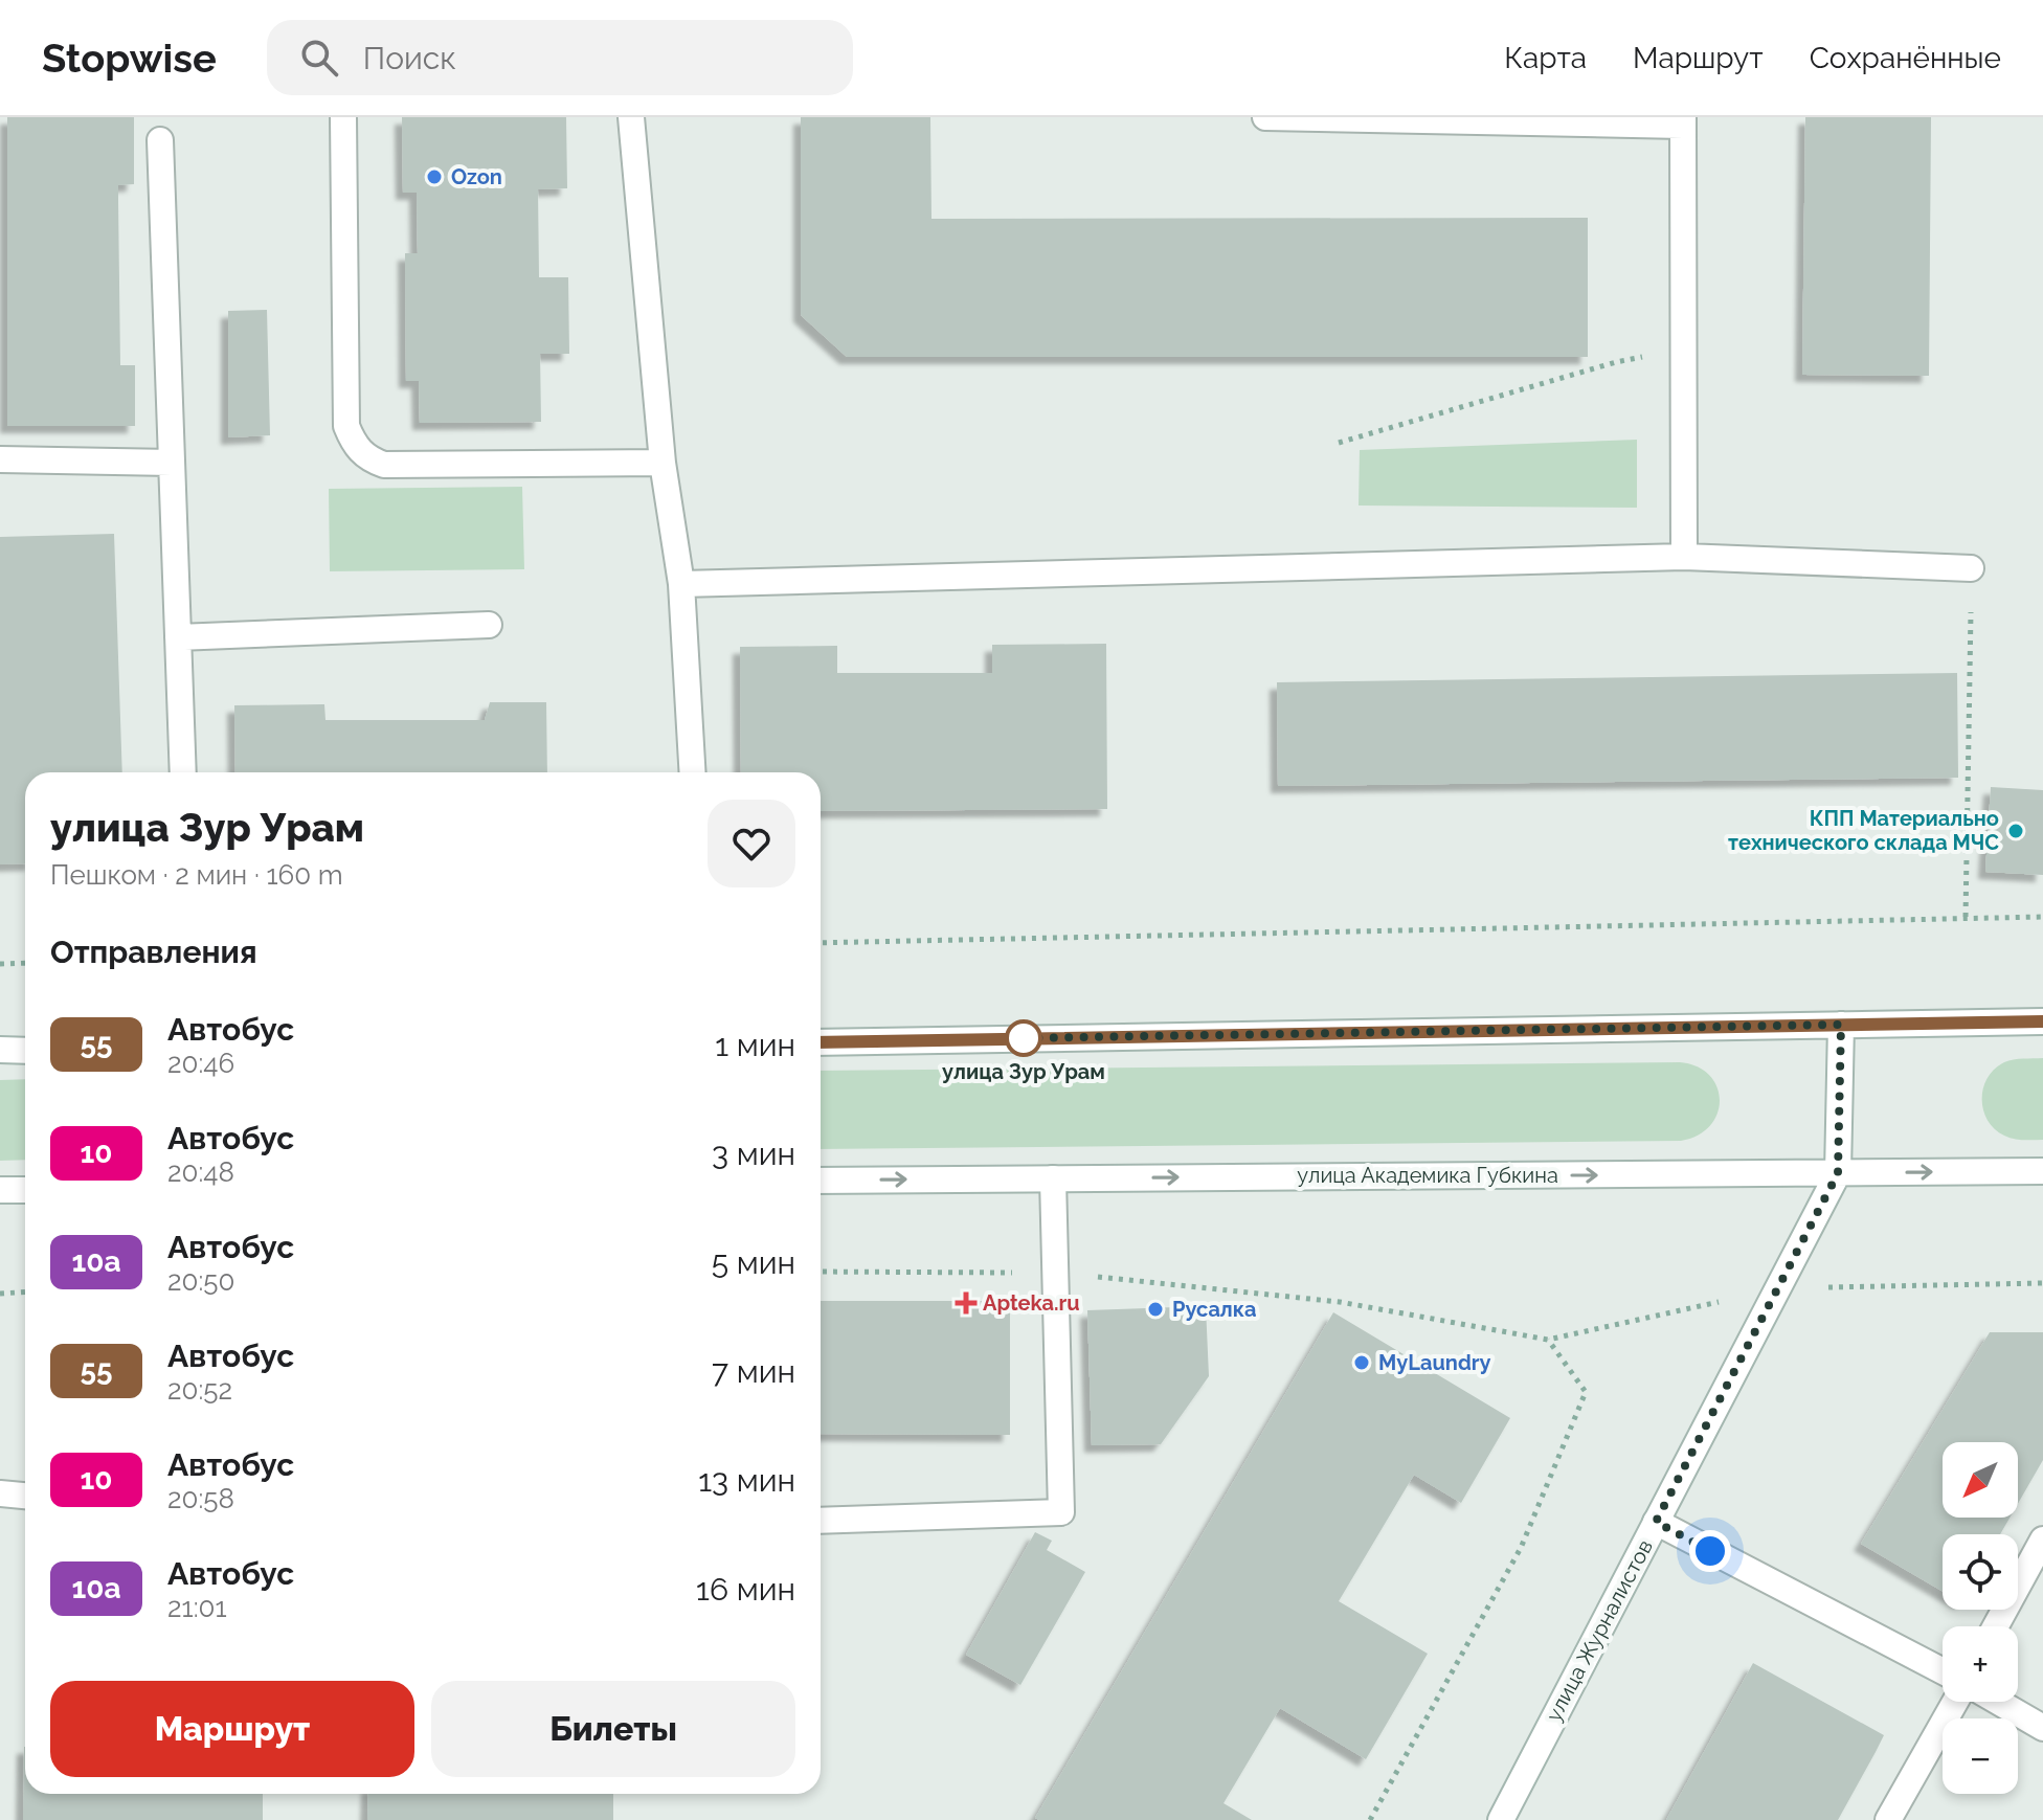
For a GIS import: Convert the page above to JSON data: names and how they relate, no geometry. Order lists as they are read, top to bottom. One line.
{"streets":{"street":["улица Академика Губкина","улица Журналистов"]},"crossings":[["улица Академика Губкина","улица Журналистов"]],"places":{"other":["Ozon","КПП Материально технического склада МЧС","улица Зур Урам","Русалка","MyLaundry"],"health":["Apteka.ru"]},"lines":["bus line 55"],"north":"bottom left","page":{"header":"Stopwise","search":"Поиск","nav":["Карта","Маршрут","Сохранённые"],"heading":[["улица Зур Урам","Пешком · 2 мин · 160 m"],"Отправления"],"list":[{"mark":"55","name":"Автобус","note":"20:46","value":"1 мин"},{"mark":"10","name":"Автобус","note":"20:48","value":"3 мин"},{"mark":"10а","name":"Автобус","note":"20:50","value":"5 мин"},{"mark":"55","name":"Автобус","note":"20:52","value":"7 мин"},{"mark":"10","name":"Автобус","note":"20:58","value":"13 мин"},{"mark":"10а","name":"Автобус","note":"21:01","value":"16 мин"}],"map_buttons":["+","−"],"buttons":["Маршрут","Билеты"]}}
